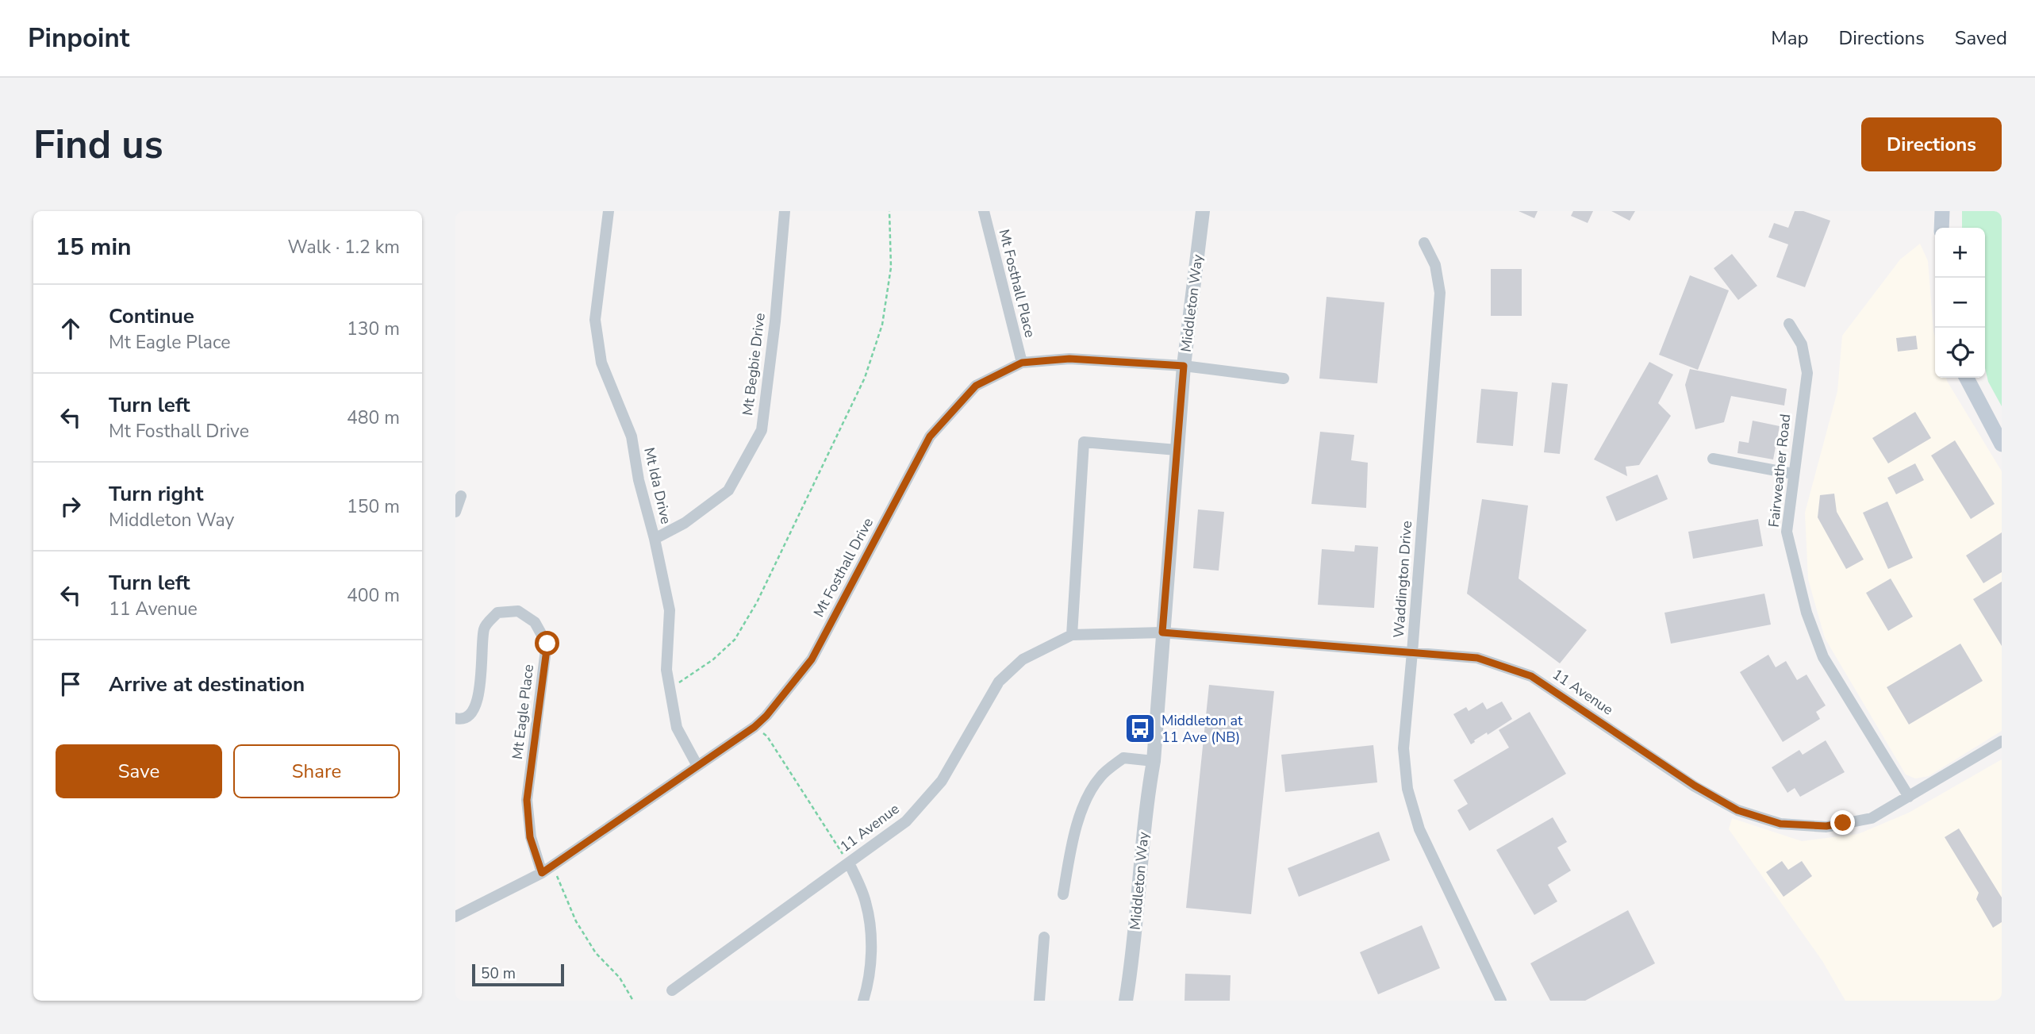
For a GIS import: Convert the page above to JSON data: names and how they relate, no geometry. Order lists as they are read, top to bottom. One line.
{"streets":{"street":["Mt Fosthall Place","Middleton Way","Mt Begbie Drive","Fairweather Road","Mt Ida Drive","Mt Fosthall Drive","Waddington Drive","11 Avenue","Mt Eagle Place"]},"crossings":[["Mt Fosthall Place","Mt Fosthall Drive"],["Middleton Way","Mt Fosthall Drive"],["Middleton Way","11 Avenue"],["Mt Begbie Drive","Mt Ida Drive"],["Fairweather Road","11 Avenue"],["Mt Ida Drive","Mt Fosthall Drive"],["Mt Fosthall Drive","Mt Eagle Place"],["Waddington Drive","11 Avenue"]],"places":{"bus stop":["Middleton at 11 Ave (NB)"]},"scale_bar":"50 m","page":{"header":"Pinpoint","nav":["Map","Directions","Saved"],"buttons":["Directions",["Save","Share"]],"title":"Find us","heading":["15 min","Walk · 1.2 km"],"map_buttons":["+","−"],"list":[["Continue","Mt Eagle Place","130 m"],["Turn left","Mt Fosthall Drive","480 m"],["Turn right","Middleton Way","150 m"],["Turn left","11 Avenue","400 m"],"Arrive at destination"],"scale":"50 m"}}
